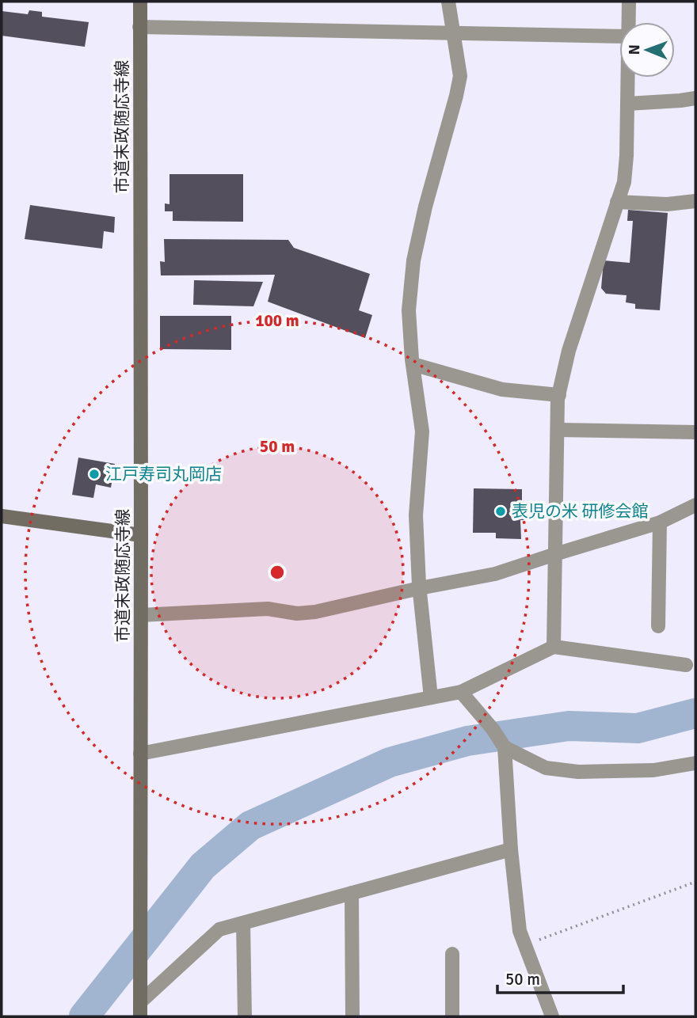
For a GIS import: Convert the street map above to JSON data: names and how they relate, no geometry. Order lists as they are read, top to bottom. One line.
{"streets":{"street":["市道末政随応寺線"]},"places":["江戸寿司丸岡店","表児の米 研修会館"],"scale_bar":"50 m","north":"left","rings":["100 m","50 m"]}
